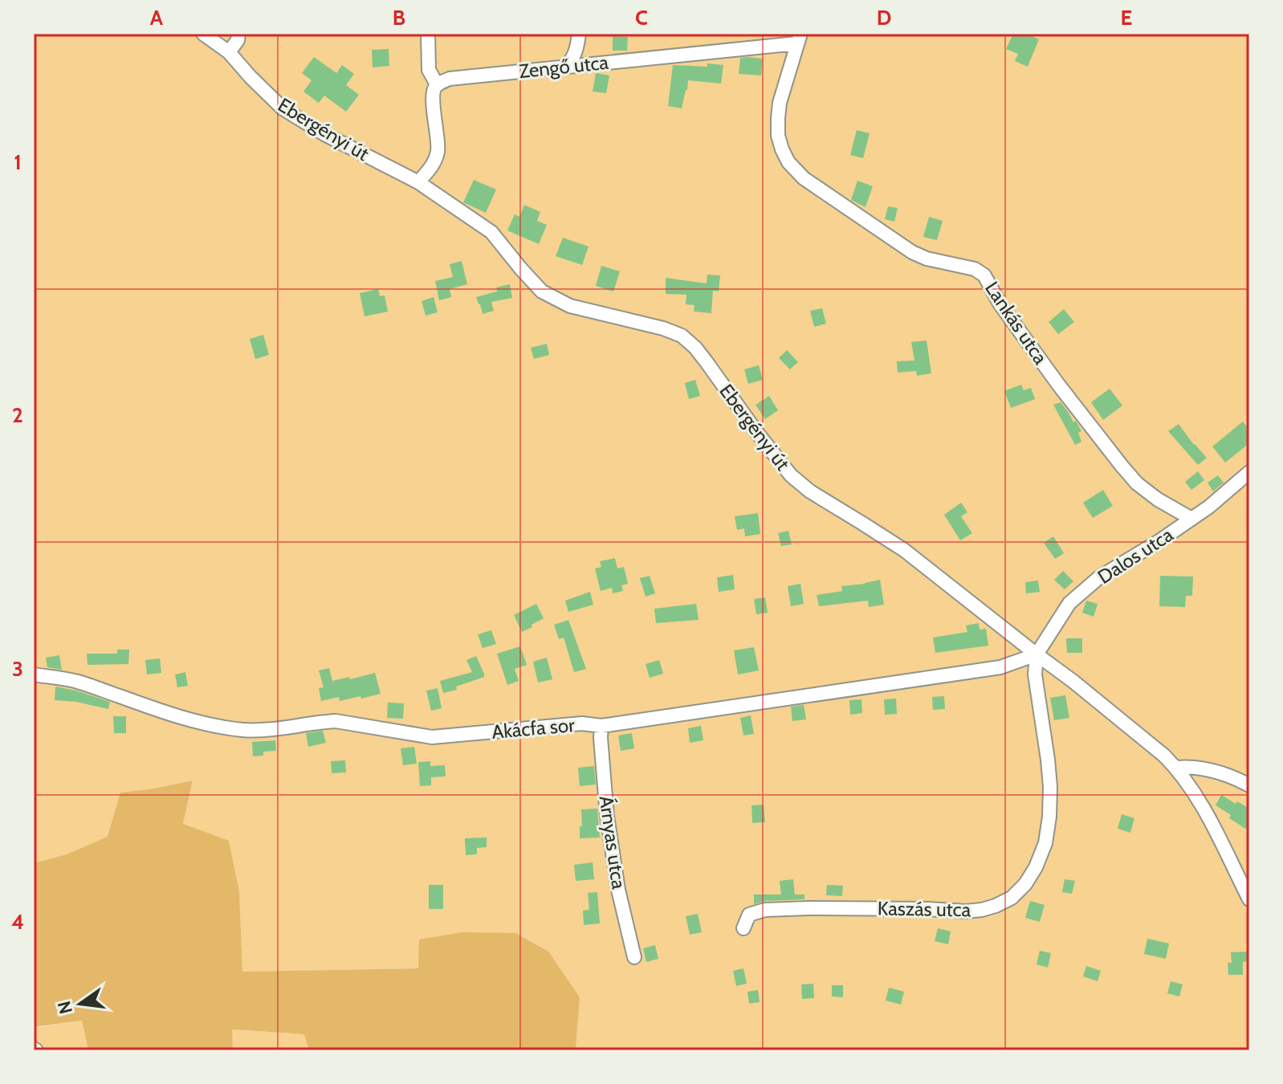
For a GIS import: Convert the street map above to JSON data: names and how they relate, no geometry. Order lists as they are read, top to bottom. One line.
{"streets":{"street":["Zengő utca","Ebergényi út","Lankás utca","Dalos utca","Akácfa sor","Árnyas utca","Kaszás utca"]},"crossings":[["Zengő utca","Lankás utca"],["Ebergényi út","Dalos utca"],["Ebergényi út","Akácfa sor"],["Ebergényi út","Kaszás utca"],["Lankás utca","Dalos utca"],["Dalos utca","Akácfa sor"],["Dalos utca","Kaszás utca"],["Akácfa sor","Árnyas utca"],["Akácfa sor","Kaszás utca"]],"north":"left","grid":{"columns":["A","B","C","D","E"],"rows":["1","2","3","4"]}}
